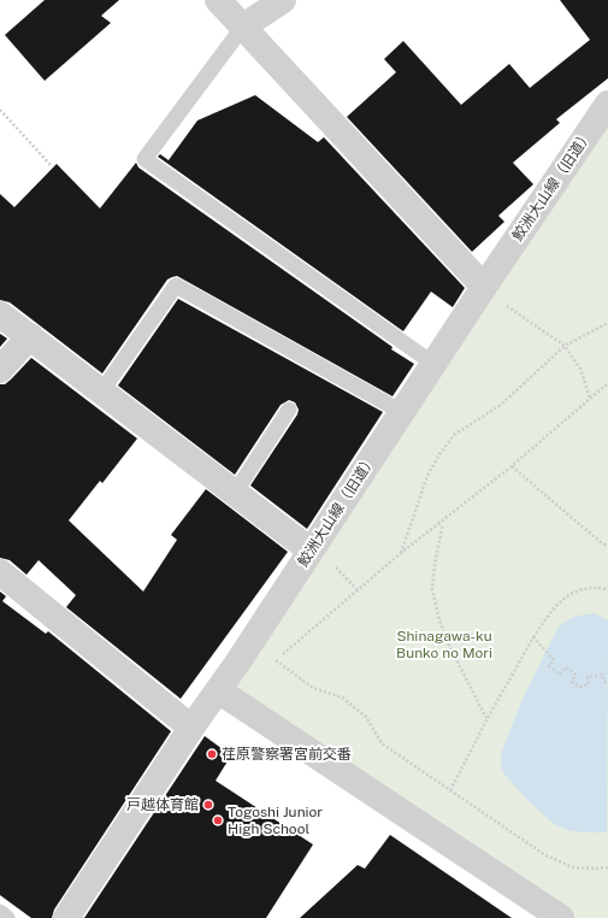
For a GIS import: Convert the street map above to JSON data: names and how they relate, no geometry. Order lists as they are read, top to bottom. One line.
{"streets":{"street":["鮫洲大山線（旧道）"]},"parks":["Shinagawa-ku Bunko no Mori"],"places":["荏原警察署宮前交番","戸越体育館","Togoshi Junior High School"]}
